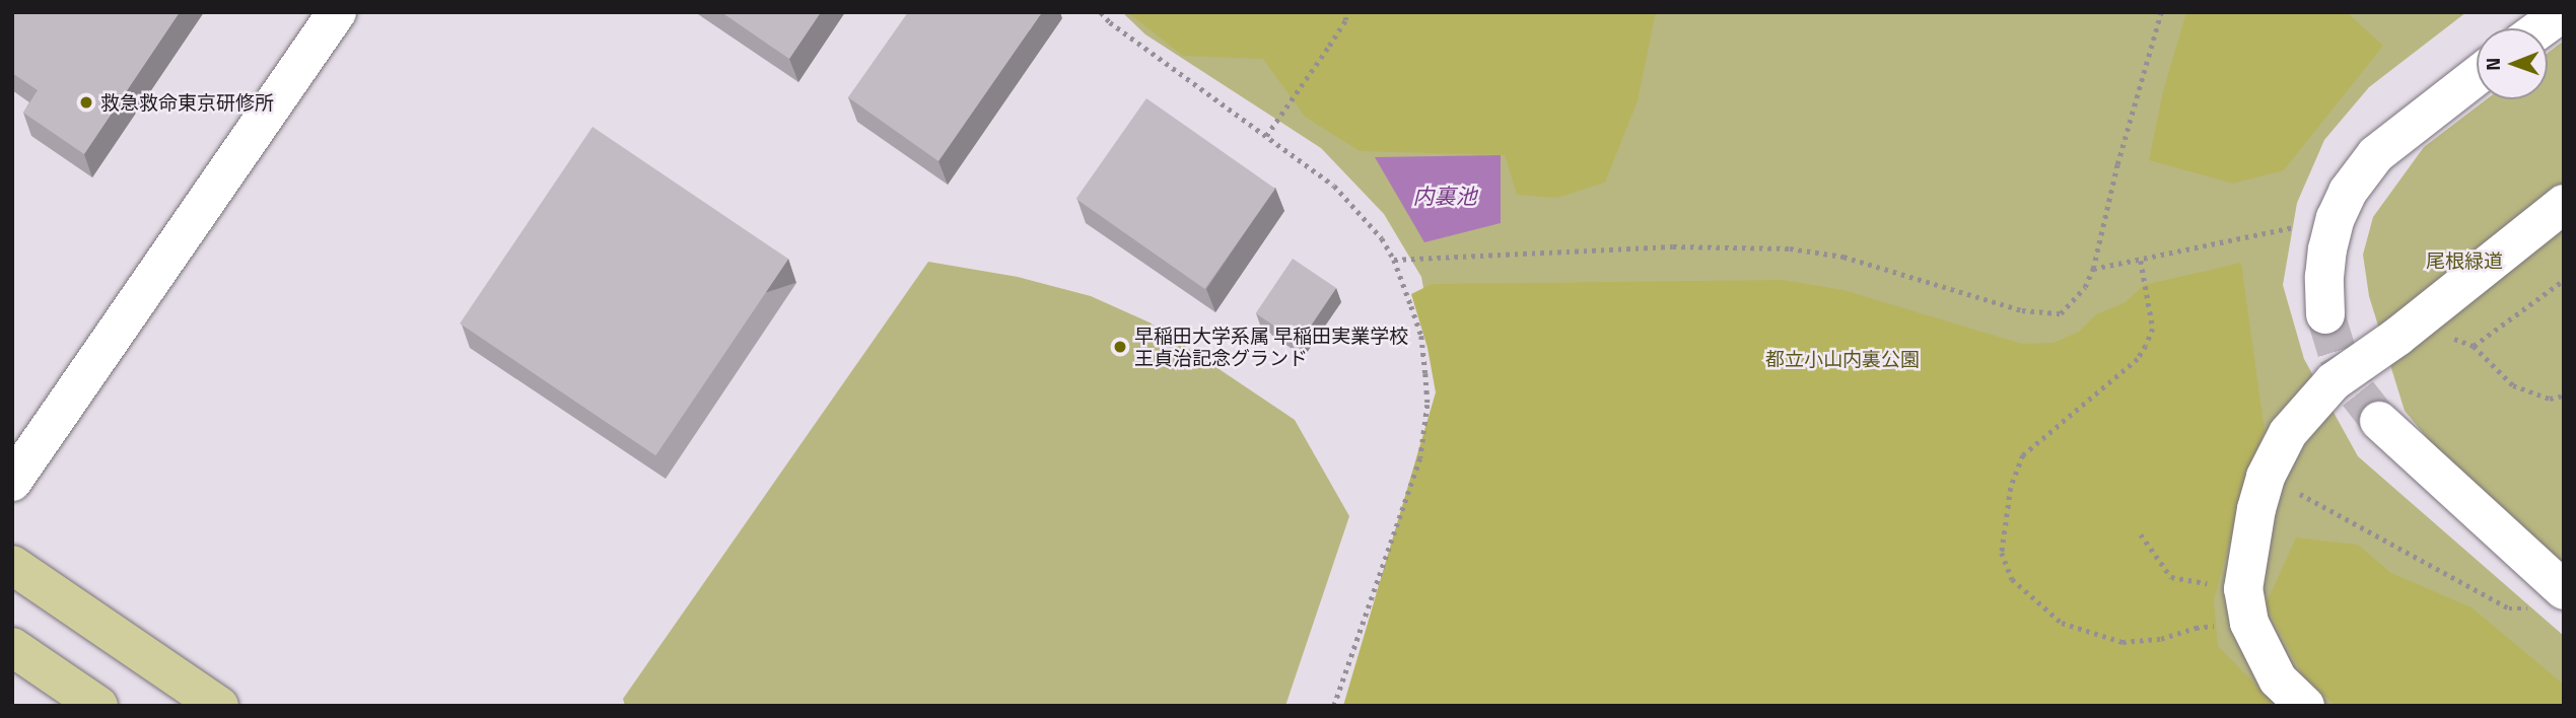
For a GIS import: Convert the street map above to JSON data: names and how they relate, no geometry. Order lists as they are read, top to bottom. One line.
{"water":["内裏池"],"parks":["尾根緑道","都立小山内裏公園"],"places":["救急救命東京研修所","早稲田大学系属 早稲田実業学校 王貞治記念グランド"],"north":"left"}
